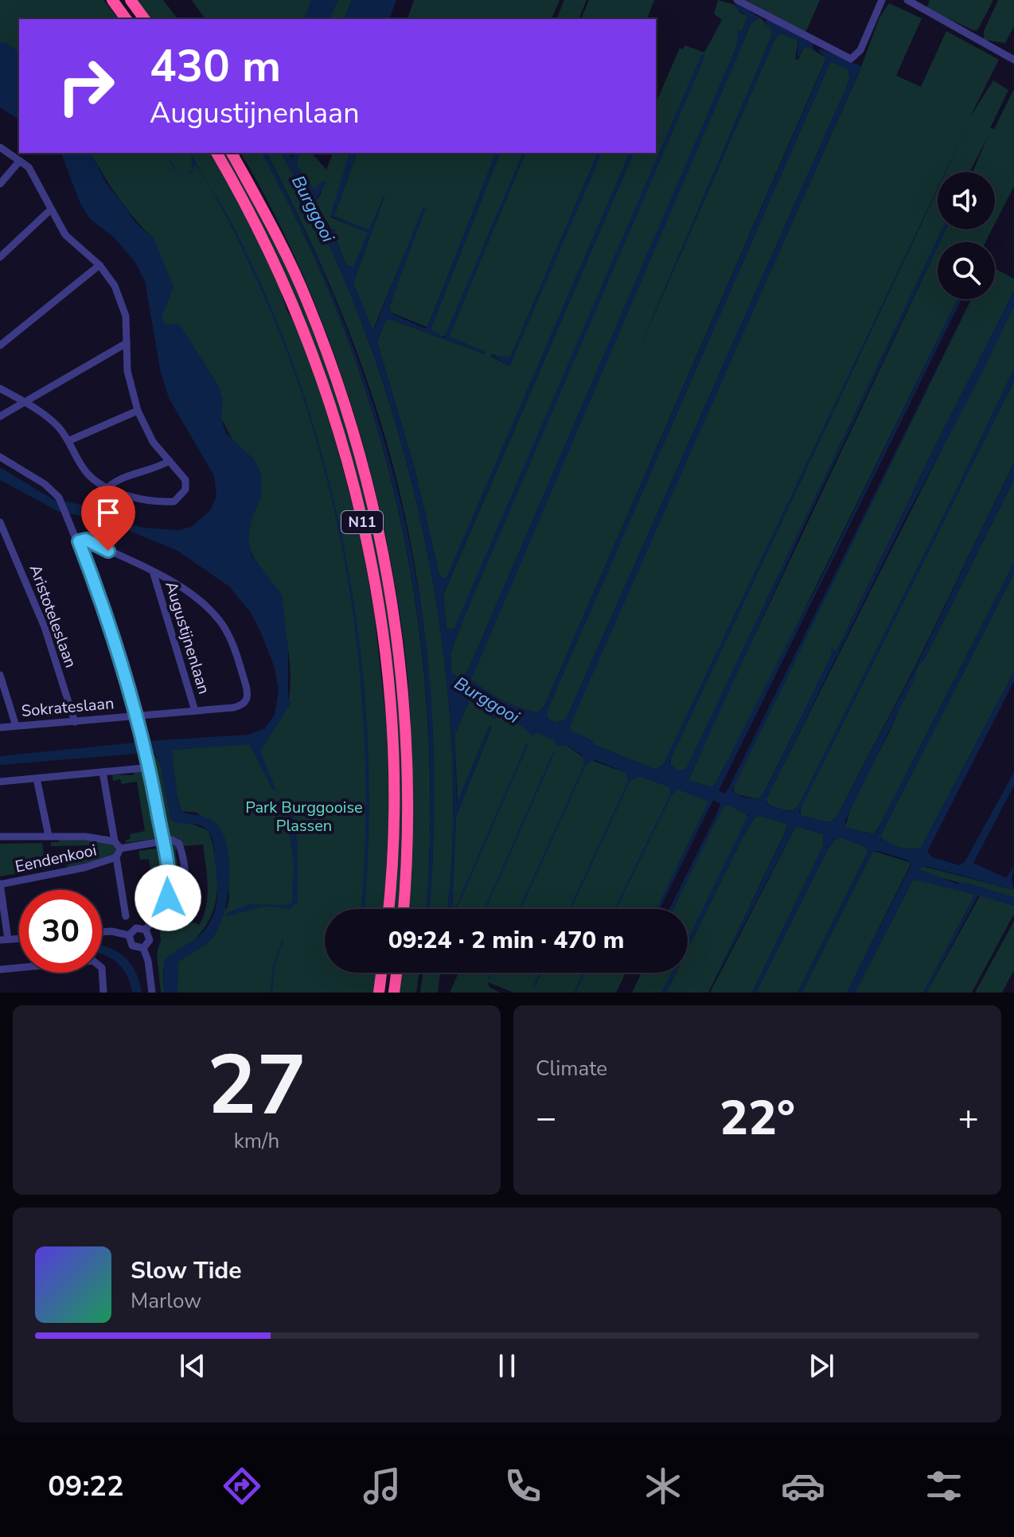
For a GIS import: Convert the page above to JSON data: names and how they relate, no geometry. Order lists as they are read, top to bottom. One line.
{"streets":{"highway":["N11"],"street":["Aristoteleslaan","Augustijnenlaan","Sokrateslaan","Eendenkooi"]},"crossings":[["Aristoteleslaan","Sokrateslaan"],["Augustijnenlaan","Sokrateslaan"]],"water":["Burggooi"],"parks":["Park Burggooise Plassen"],"page":{"turn":["430 m","Augustijnenlaan"],"limit":"30","trip":"09:24 · 2 min · 470 m","tile":[["27","km/h"],"Climate"],"heat":["−","22°","+"],"song":["Slow Tide","Marlow"],"tabs":"09:22"}}
